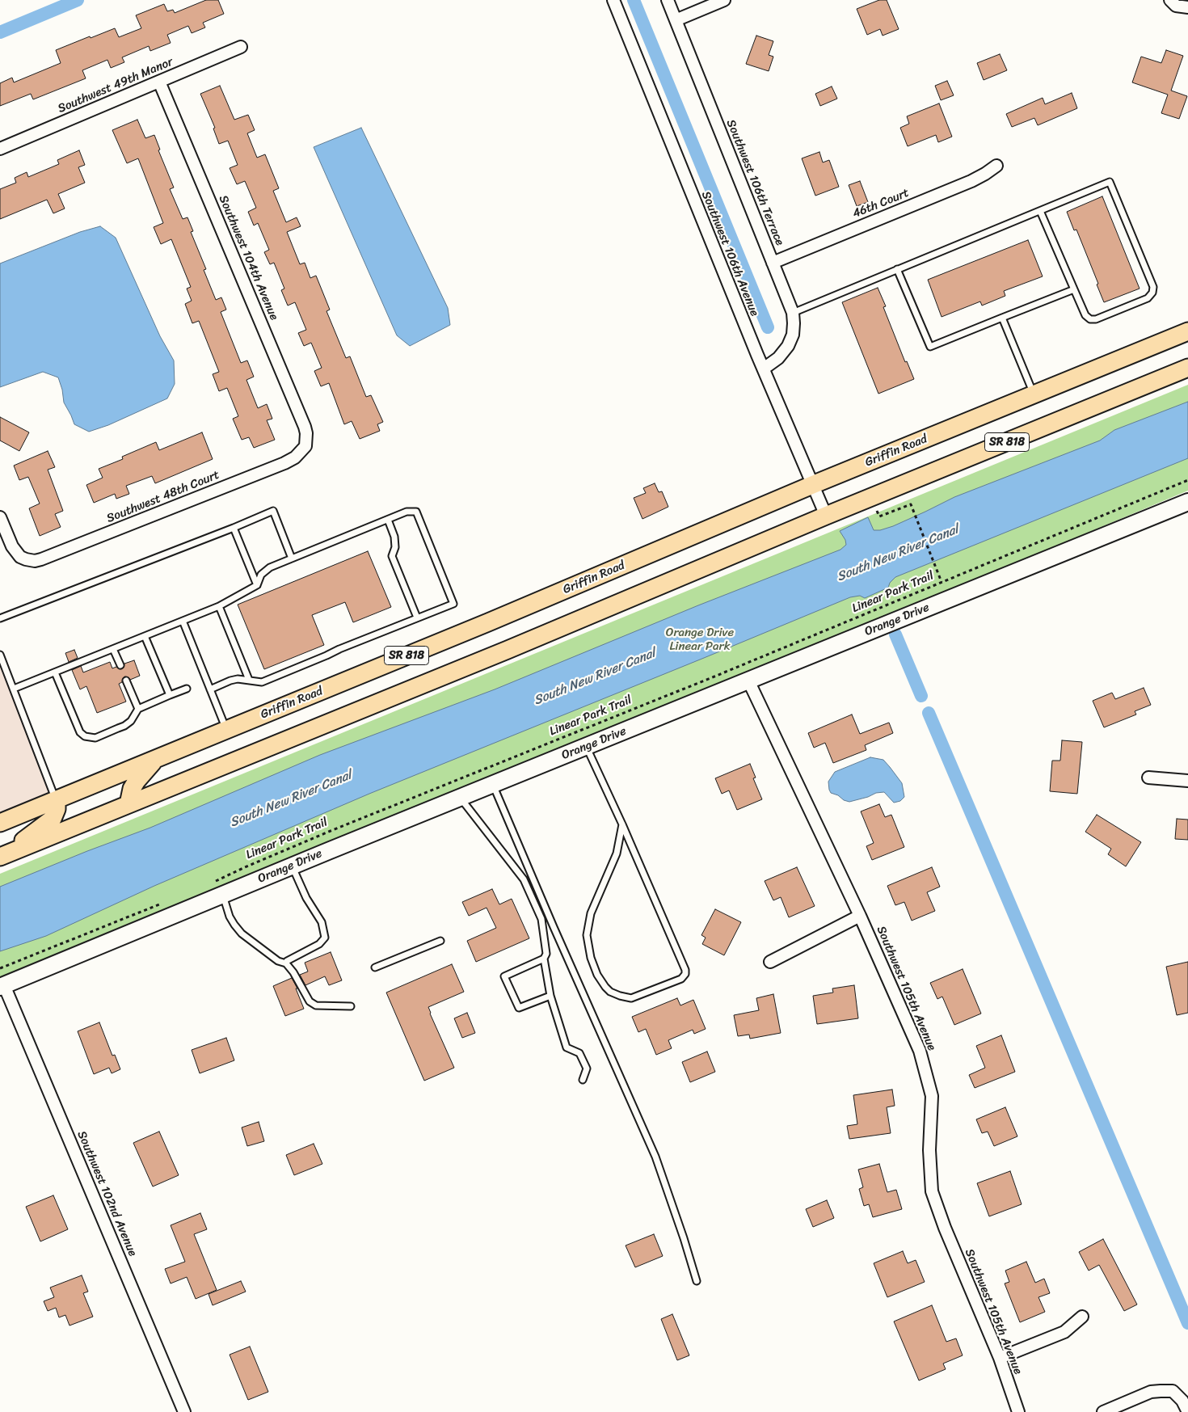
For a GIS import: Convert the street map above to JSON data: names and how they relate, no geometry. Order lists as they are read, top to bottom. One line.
{"streets":{"main road":["SR 818","Griffin Road"],"street":["Southwest 49th Manor","Southwest 106th Terrace","46th Court","Southwest 106th Avenue","Southwest 104th Avenue","Southwest 48th Court","Orange Drive","Southwest 105th Avenue","Southwest 102nd Avenue"],"path":["Linear Park Trail"]},"crossings":[["Southwest 49th Manor","Southwest 104th Avenue"],["Southwest 106th Terrace","46th Court"],["Southwest 106th Terrace","Southwest 106th Avenue"],["Southwest 106th Avenue","SR 818"],["Southwest 106th Avenue","Griffin Road"],["Southwest 104th Avenue","Southwest 48th Court"],["Linear Park Trail","Orange Drive"],["Orange Drive","Southwest 105th Avenue"],["Orange Drive","Southwest 102nd Avenue"]],"water":["South New River Canal"],"parks":["Orange Drive Linear Park"]}
